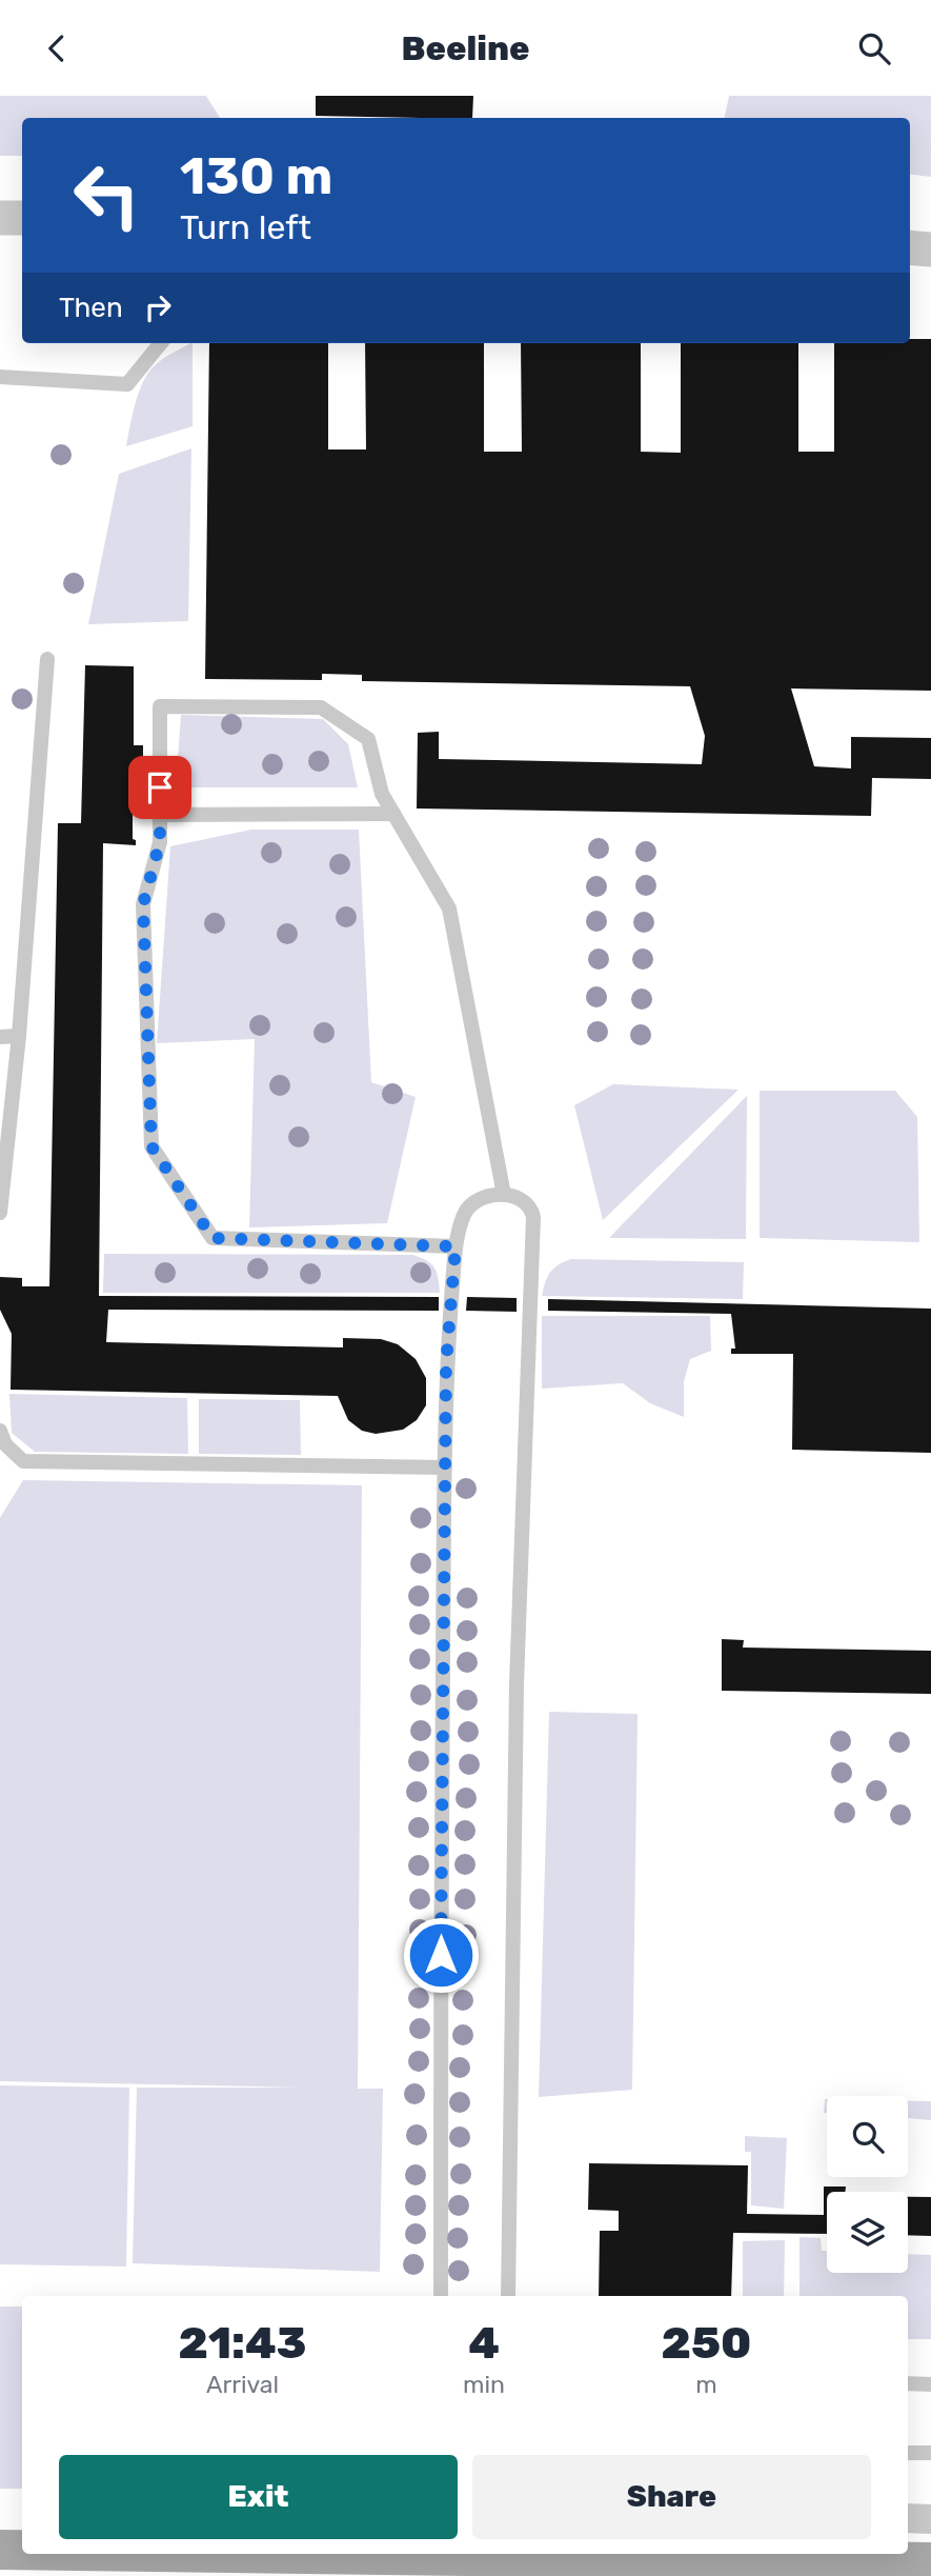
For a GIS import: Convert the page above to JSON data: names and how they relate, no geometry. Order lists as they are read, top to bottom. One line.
{"page":{"header":"Beeline","turn":["130 m","Turn left"],"then":"Then","eta":["21:43","Arrival","4","min","250","m"],"buttons":["Exit","Share"]}}
